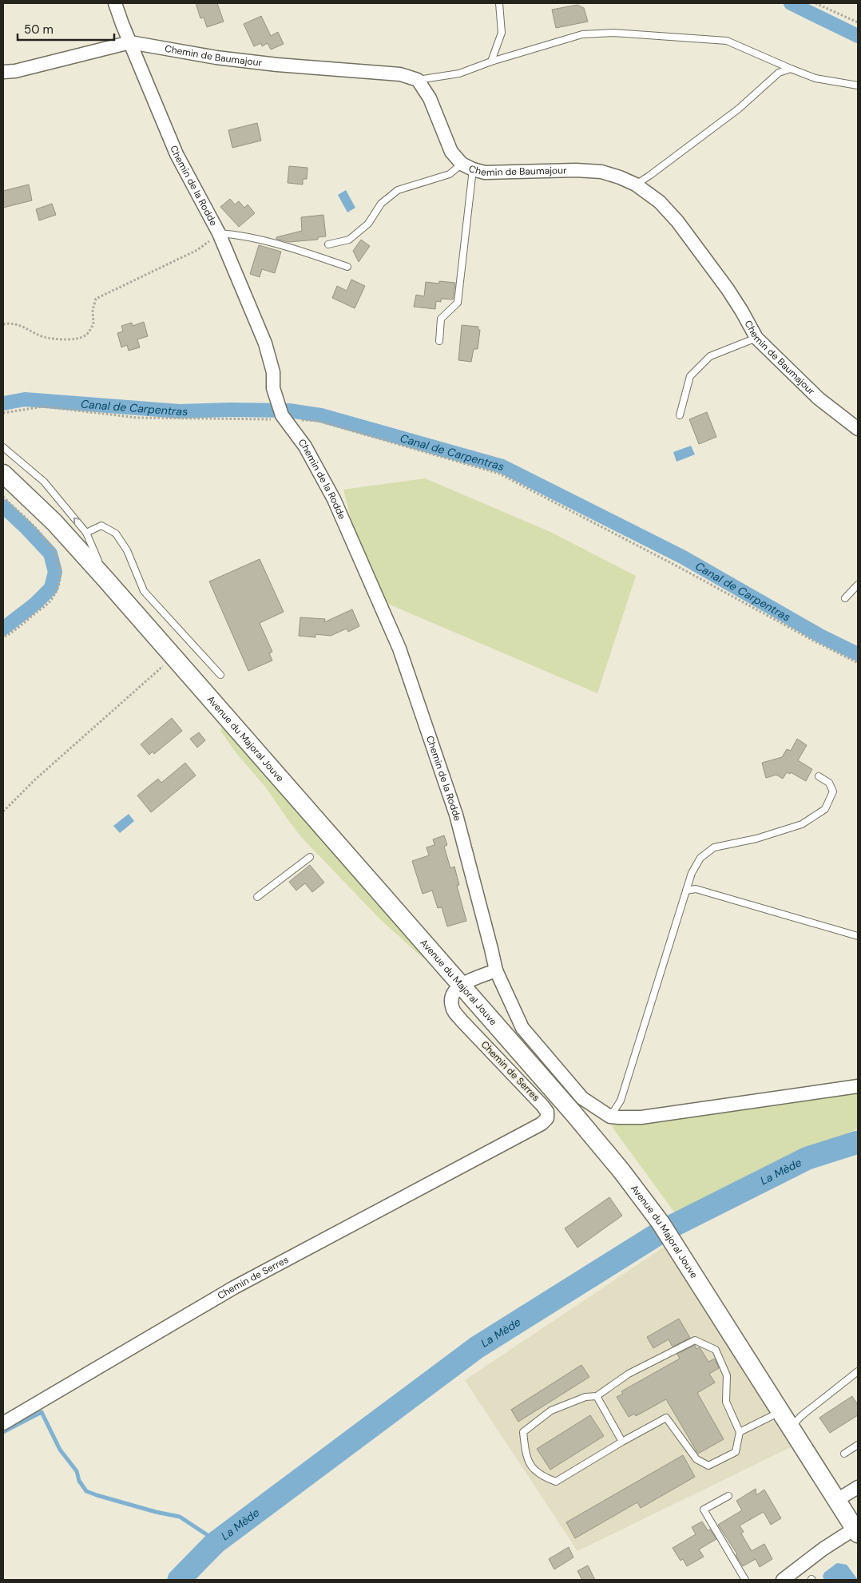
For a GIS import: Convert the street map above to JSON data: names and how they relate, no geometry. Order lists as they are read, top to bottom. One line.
{"streets":{"main road":["Avenue du Majoral Jouve"],"street":["Chemin de Baumajour","Chemin de la Rodde","Chemin de Serres"]},"crossings":[["Chemin de Baumajour","Chemin de la Rodde"],["Avenue du Majoral Jouve","Chemin de Serres"]],"water":["Canal de Carpentras","La Mède"],"scale_bar":"50 m"}
